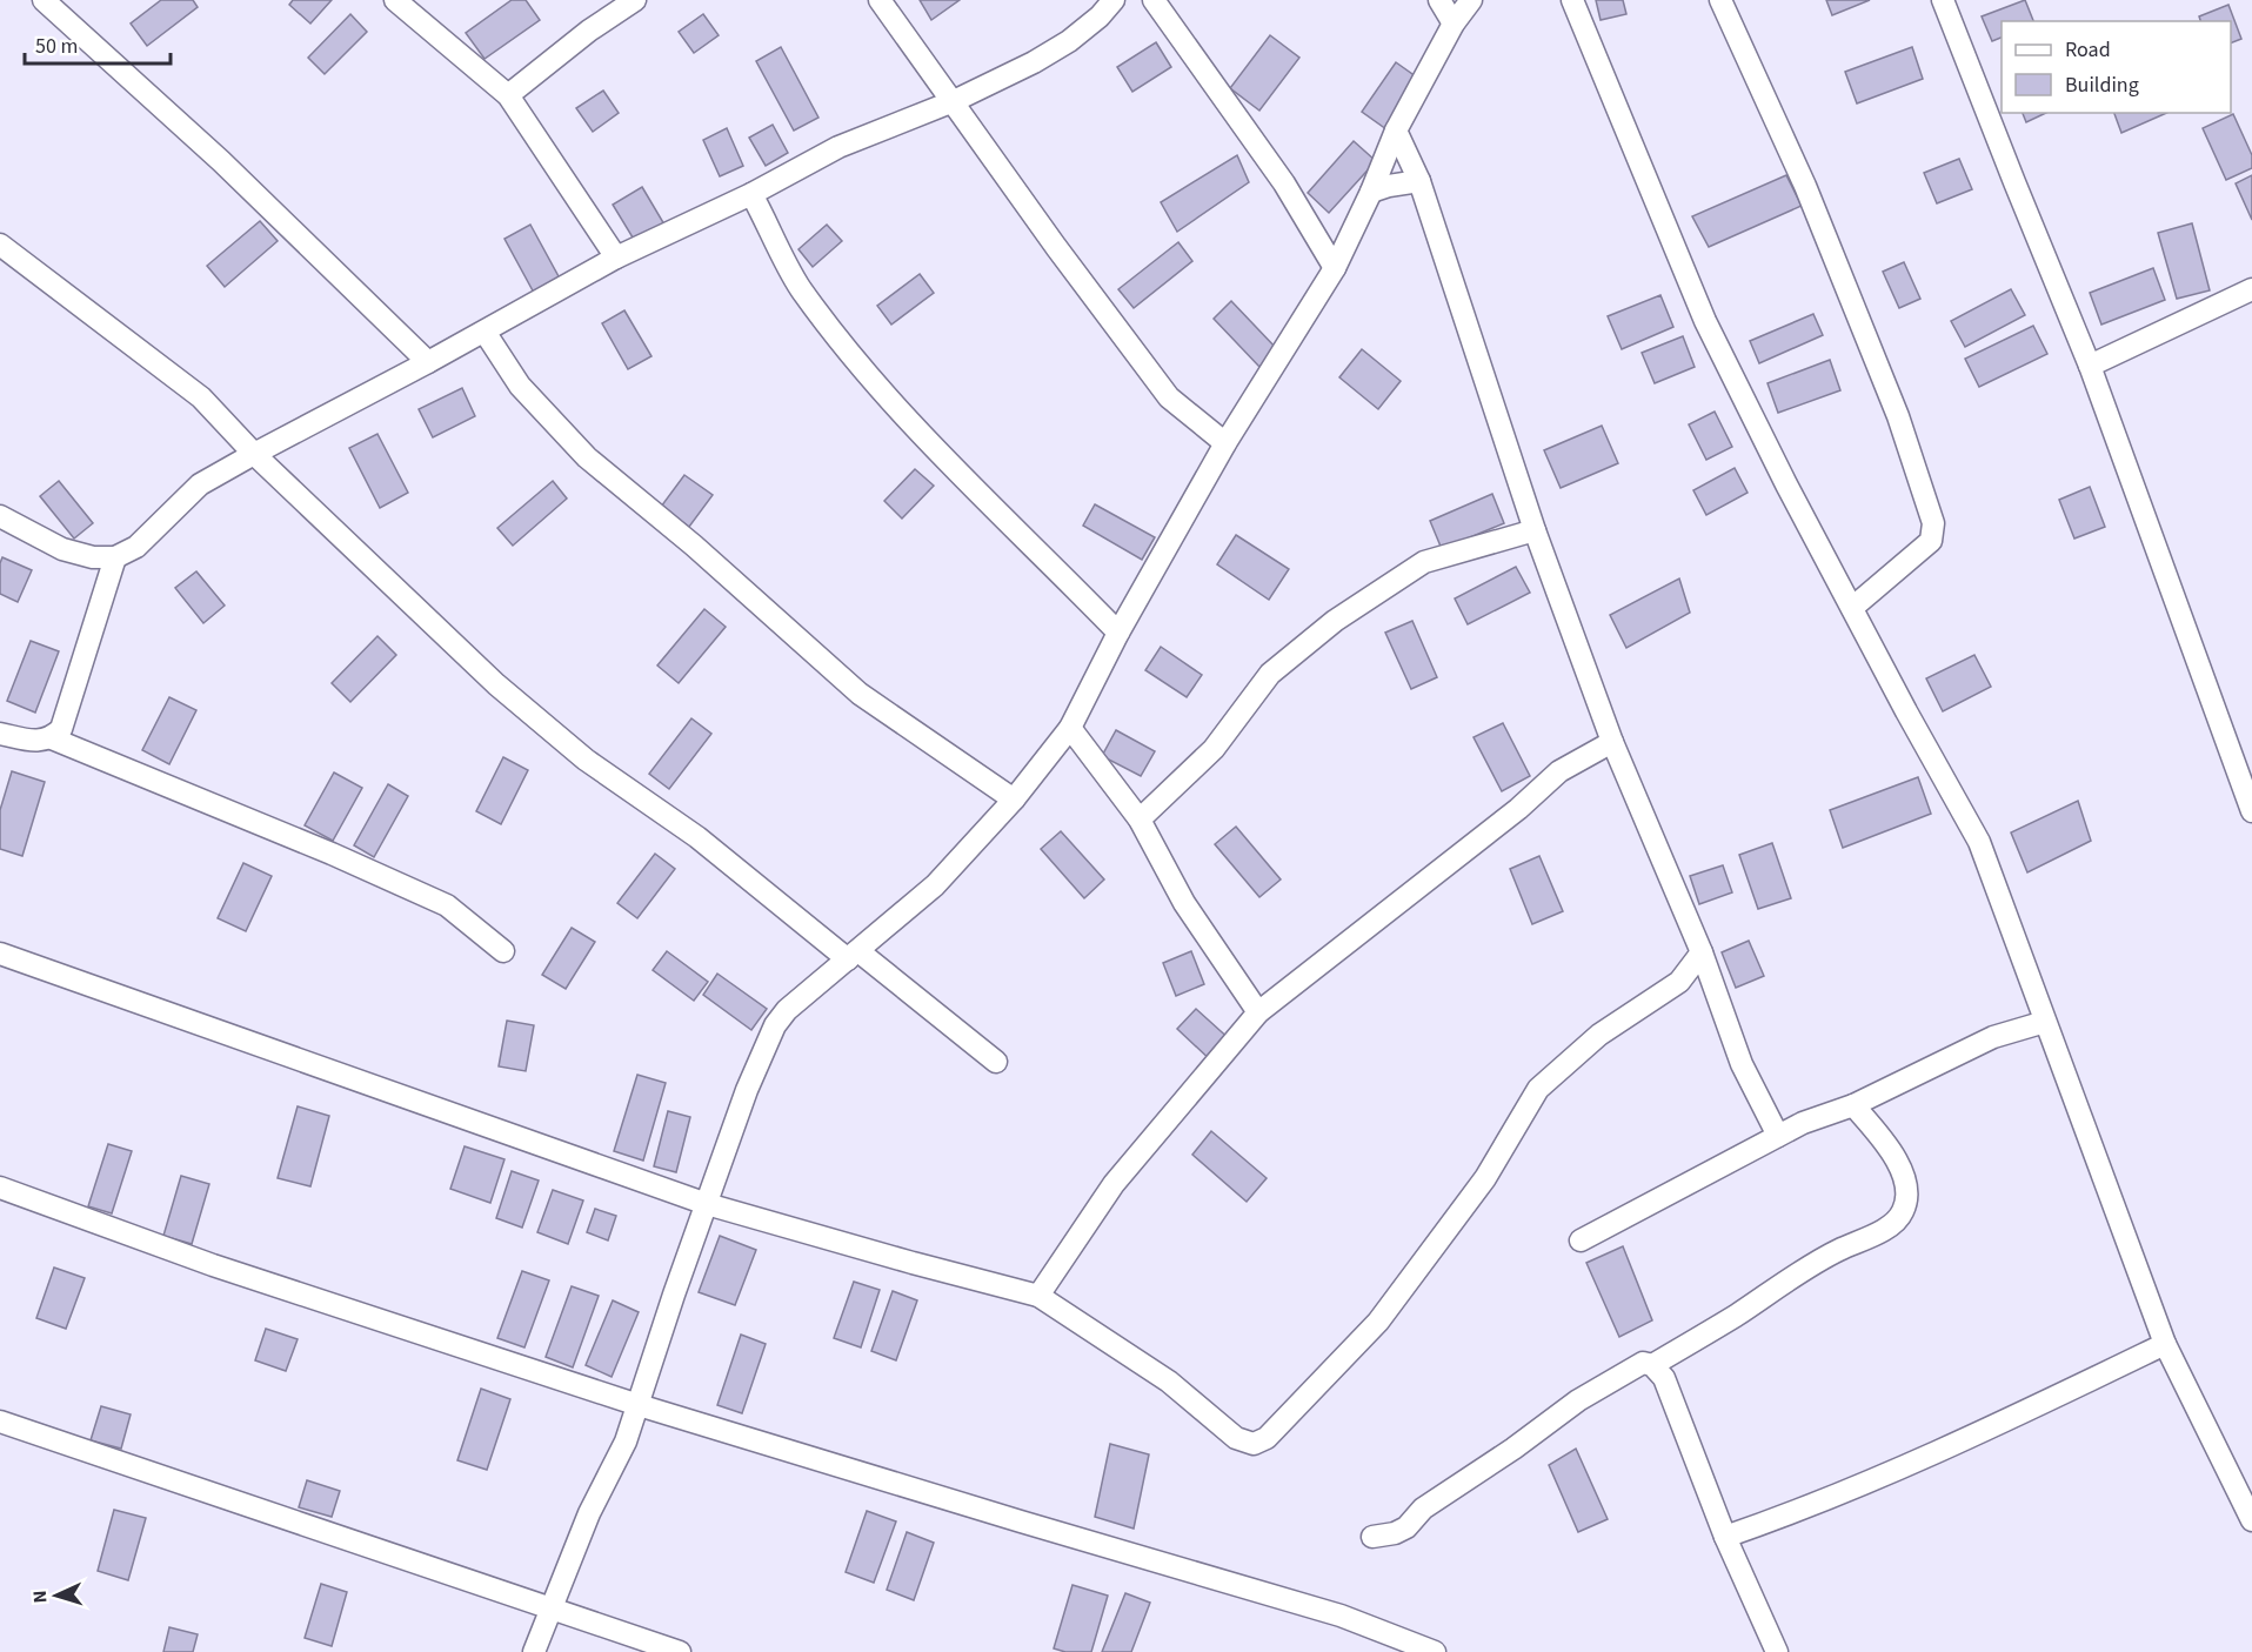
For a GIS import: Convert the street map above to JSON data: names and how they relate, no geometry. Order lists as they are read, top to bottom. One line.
{"legend":["Road","Building"],"scale_bar":"50 m","north":"left"}
